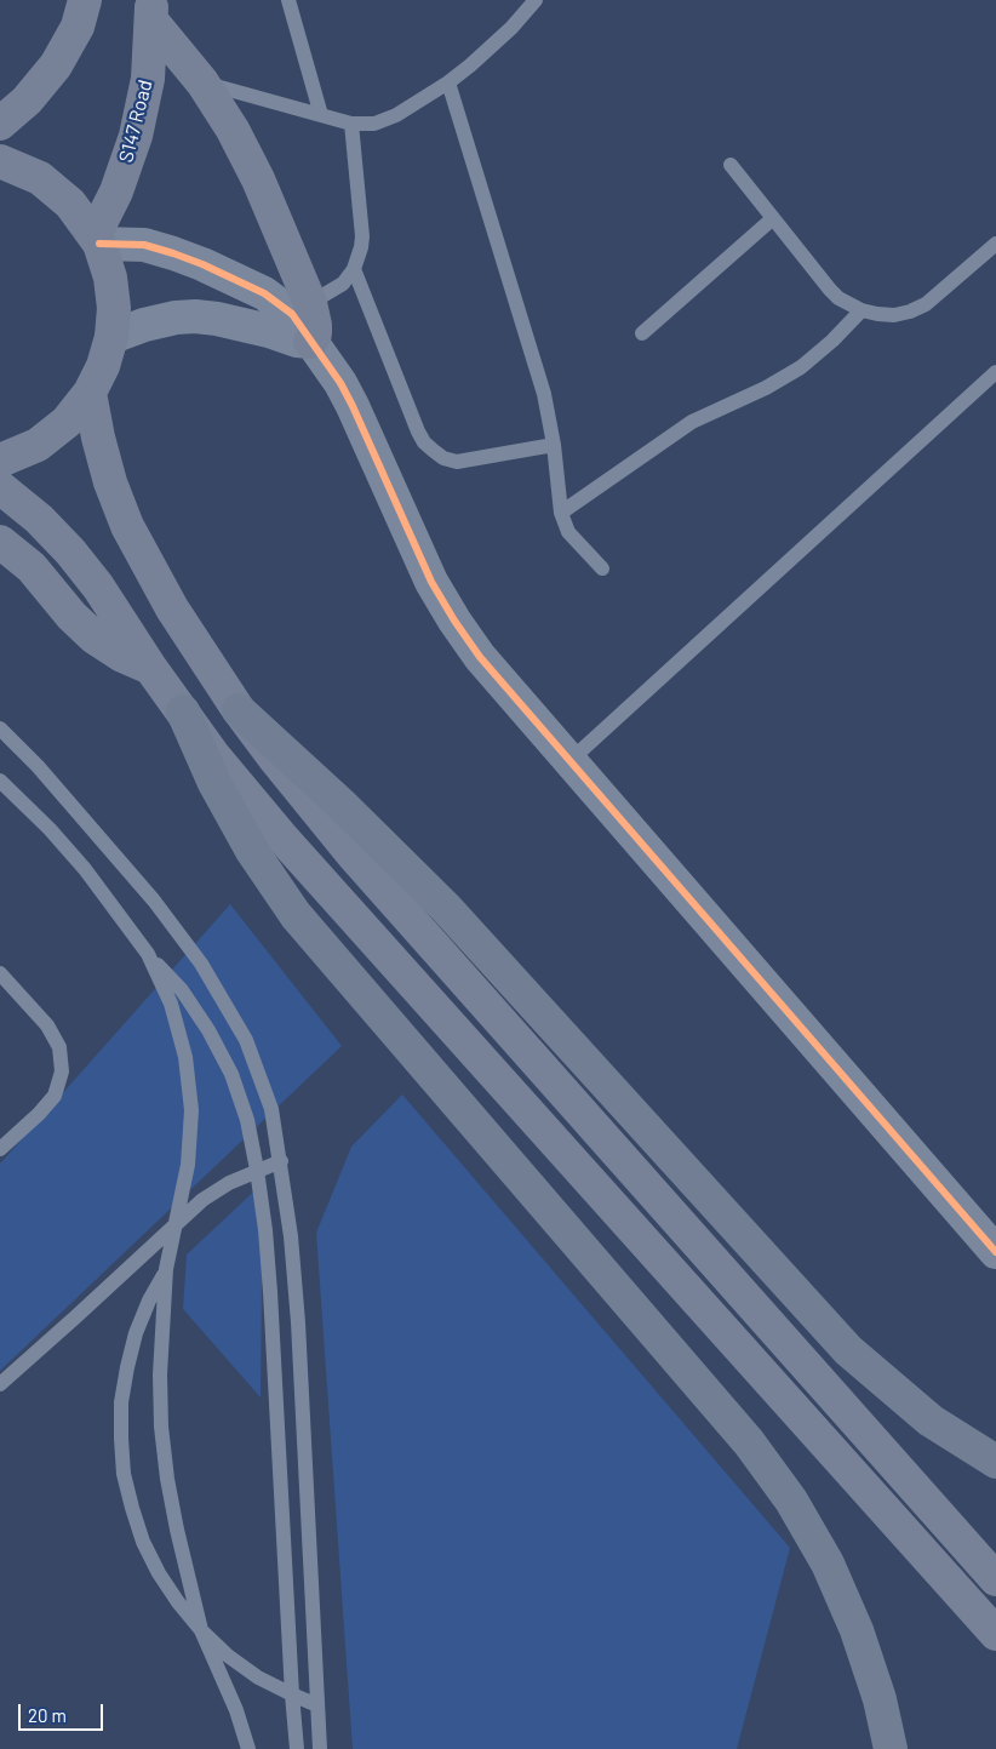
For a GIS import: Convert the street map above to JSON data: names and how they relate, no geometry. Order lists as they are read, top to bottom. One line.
{"streets":{"main road":["S147 Road"]},"scale_bar":"20 m"}
